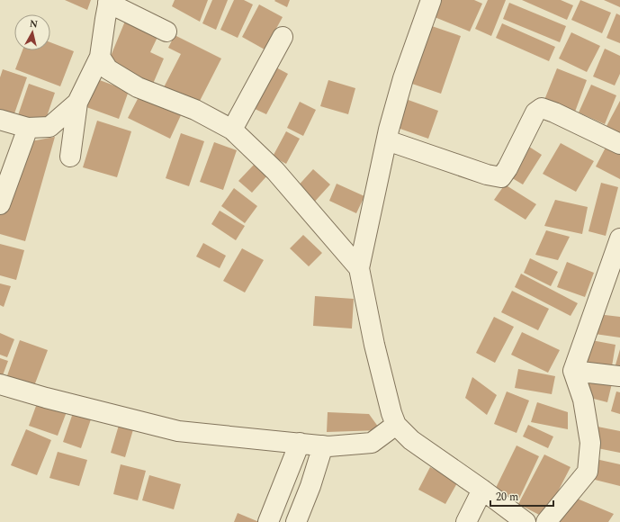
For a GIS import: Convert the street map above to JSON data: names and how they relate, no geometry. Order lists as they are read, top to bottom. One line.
{"scale_bar":"20 m","north":"top"}
